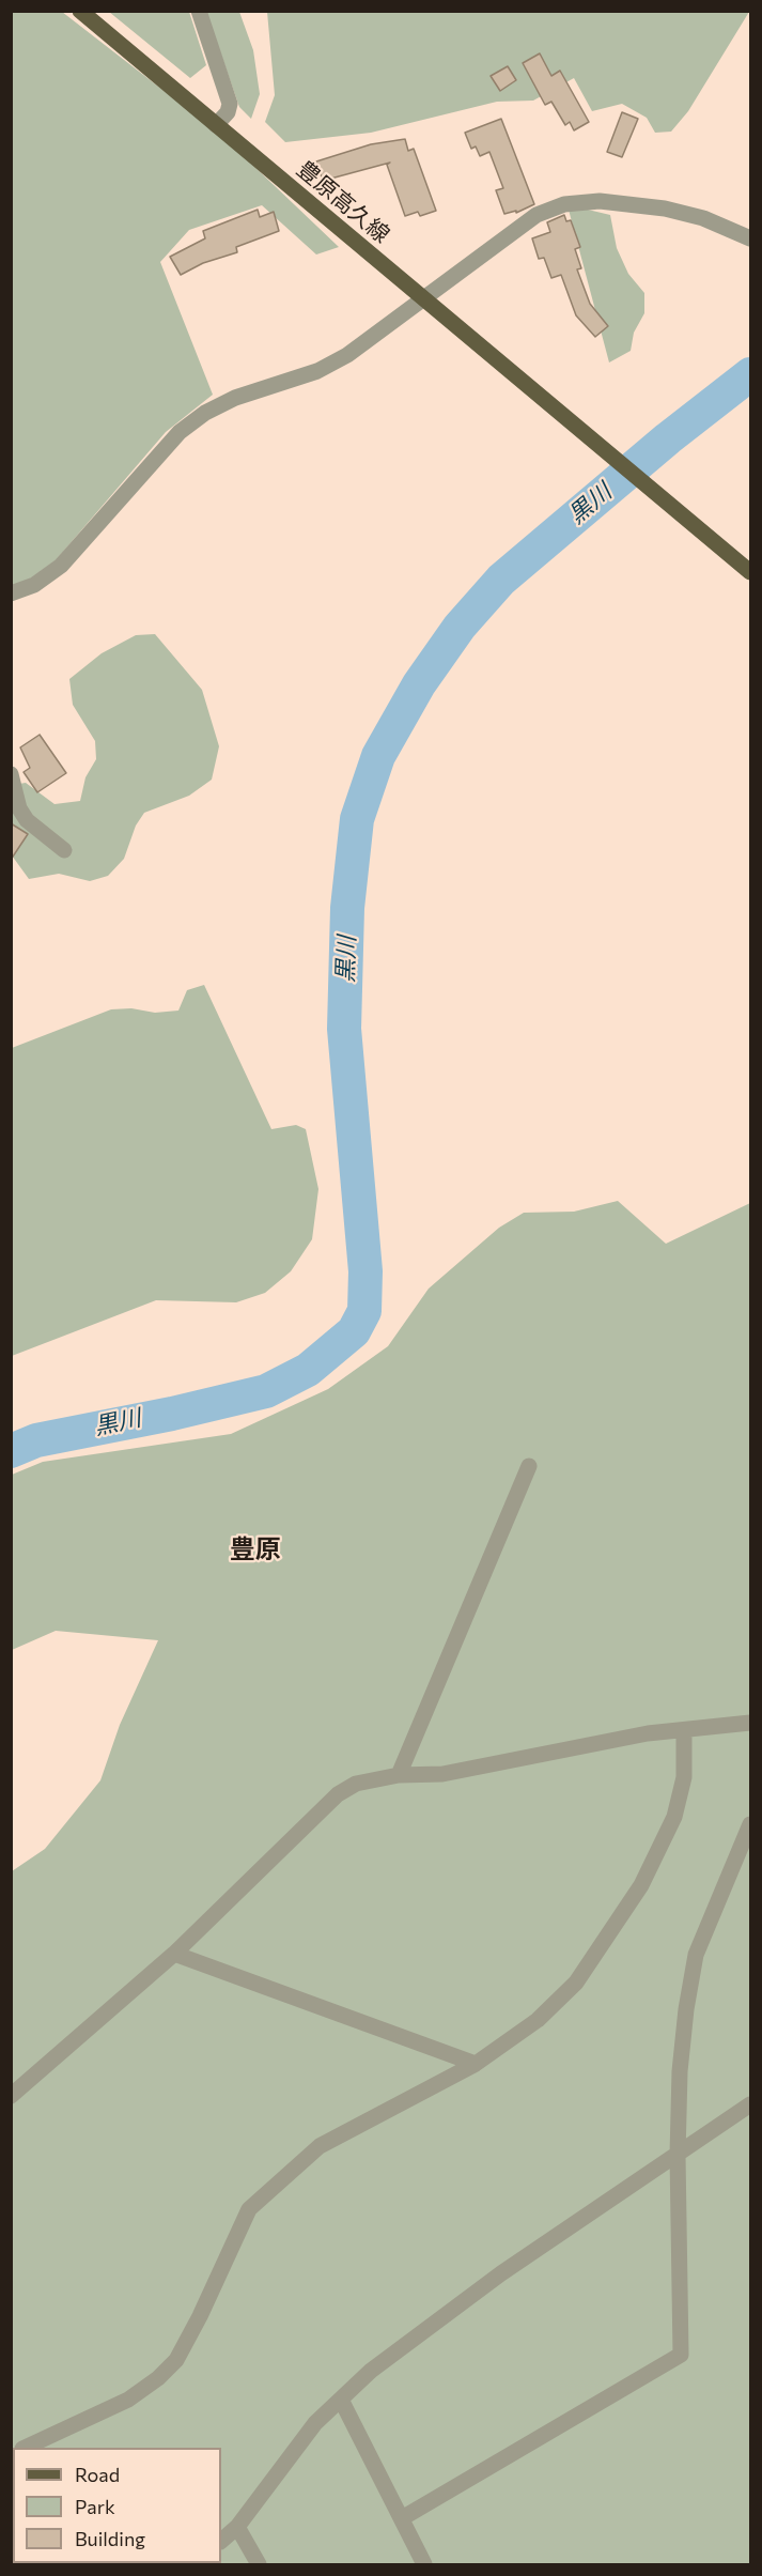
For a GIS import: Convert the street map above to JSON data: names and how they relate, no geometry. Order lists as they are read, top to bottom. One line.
{"streets":{"main road":["豊原高久線"]},"districts":["豊原"],"water":["黒川"],"legend":["Road","Park","Building"]}
